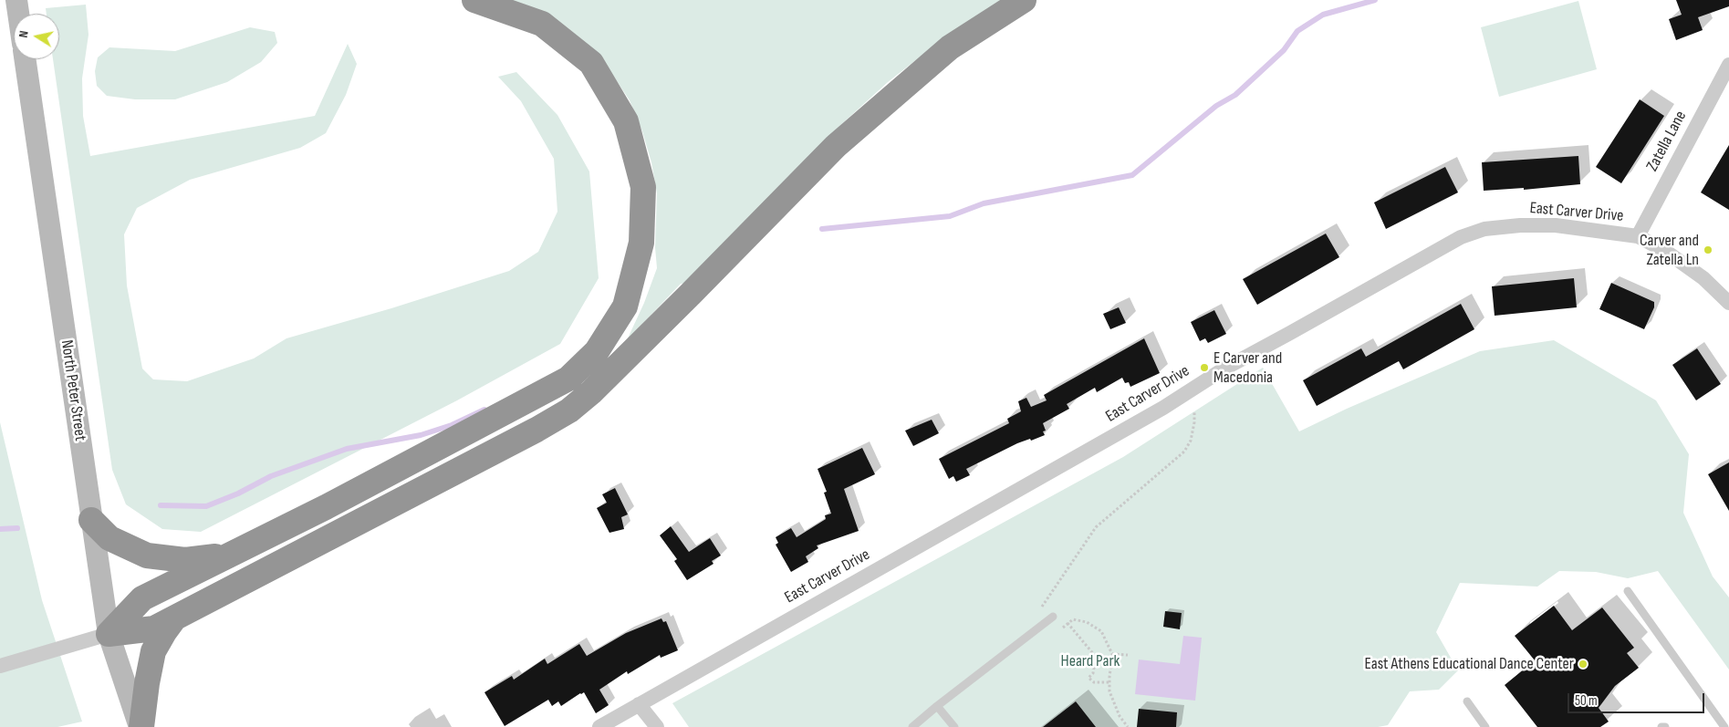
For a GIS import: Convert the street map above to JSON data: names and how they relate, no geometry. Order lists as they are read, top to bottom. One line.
{"streets":{"street":["Zatella Lane","East Carver Drive","North Peter Street"]},"crossings":[["Zatella Lane","East Carver Drive"]],"parks":["Heard Park"],"places":["Carver and Zatella Ln","E Carver and Macedonia","East Athens Educational Dance Center"],"scale_bar":"50 m","north":"left"}
